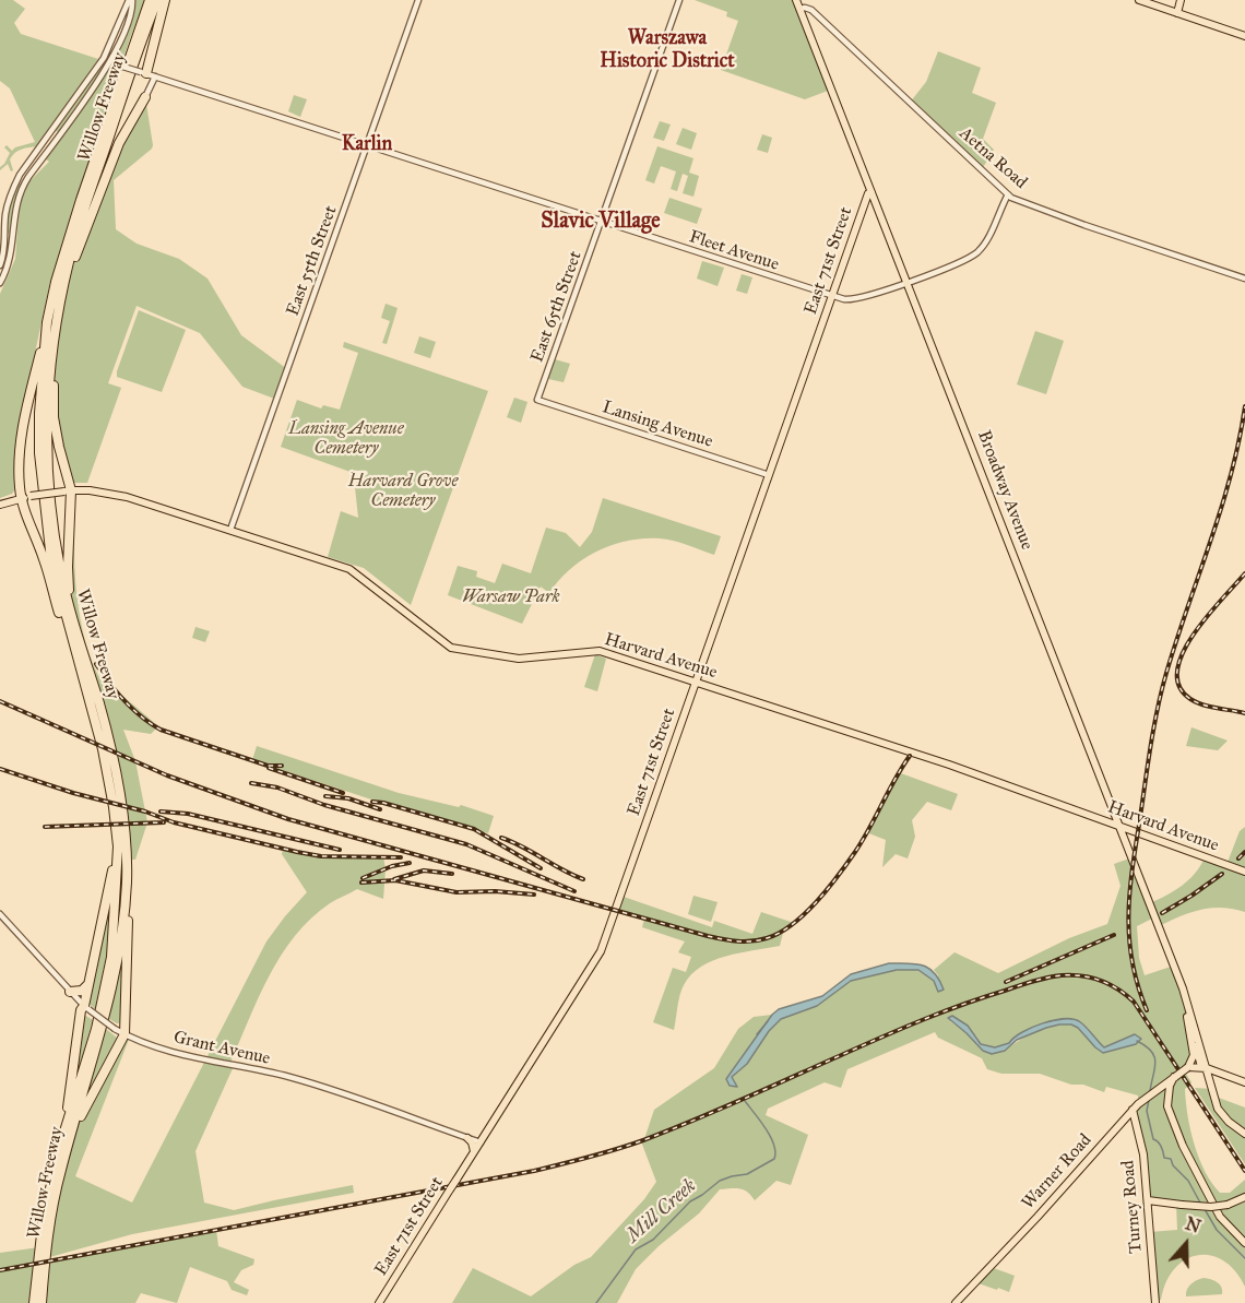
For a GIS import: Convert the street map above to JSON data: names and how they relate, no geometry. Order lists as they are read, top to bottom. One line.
{"streets":{"highway":["Willow Freeway"],"main road":["East 71st Street","Broadway Avenue","Harvard Avenue","Warner Road","Turney Road"],"street":["Aetna Road","Fleet Avenue","East 55th Street","East 65th Street","Lansing Avenue","Grant Avenue"]},"crossings":[["Aetna Road","Fleet Avenue"],["Aetna Road","Broadway Avenue"],["Fleet Avenue","East 55th Street"],["Fleet Avenue","East 71st Street"],["Fleet Avenue","East 65th Street"],["Fleet Avenue","Broadway Avenue"],["East 55th Street","Harvard Avenue"],["East 71st Street","Lansing Avenue"],["East 71st Street","Broadway Avenue"],["East 71st Street","Harvard Avenue"],["East 71st Street","Grant Avenue"],["East 65th Street","Lansing Avenue"],["Broadway Avenue","Harvard Avenue"],["Broadway Avenue","Warner Road"],["Warner Road","Turney Road"]],"districts":["Warszawa Historic District","Karlin","Slavic Village"],"water":["Mill Creek"],"parks":["Lansing Avenue Cemetery","Harvard Grove Cemetery","Warsaw Park"],"north":"top"}
